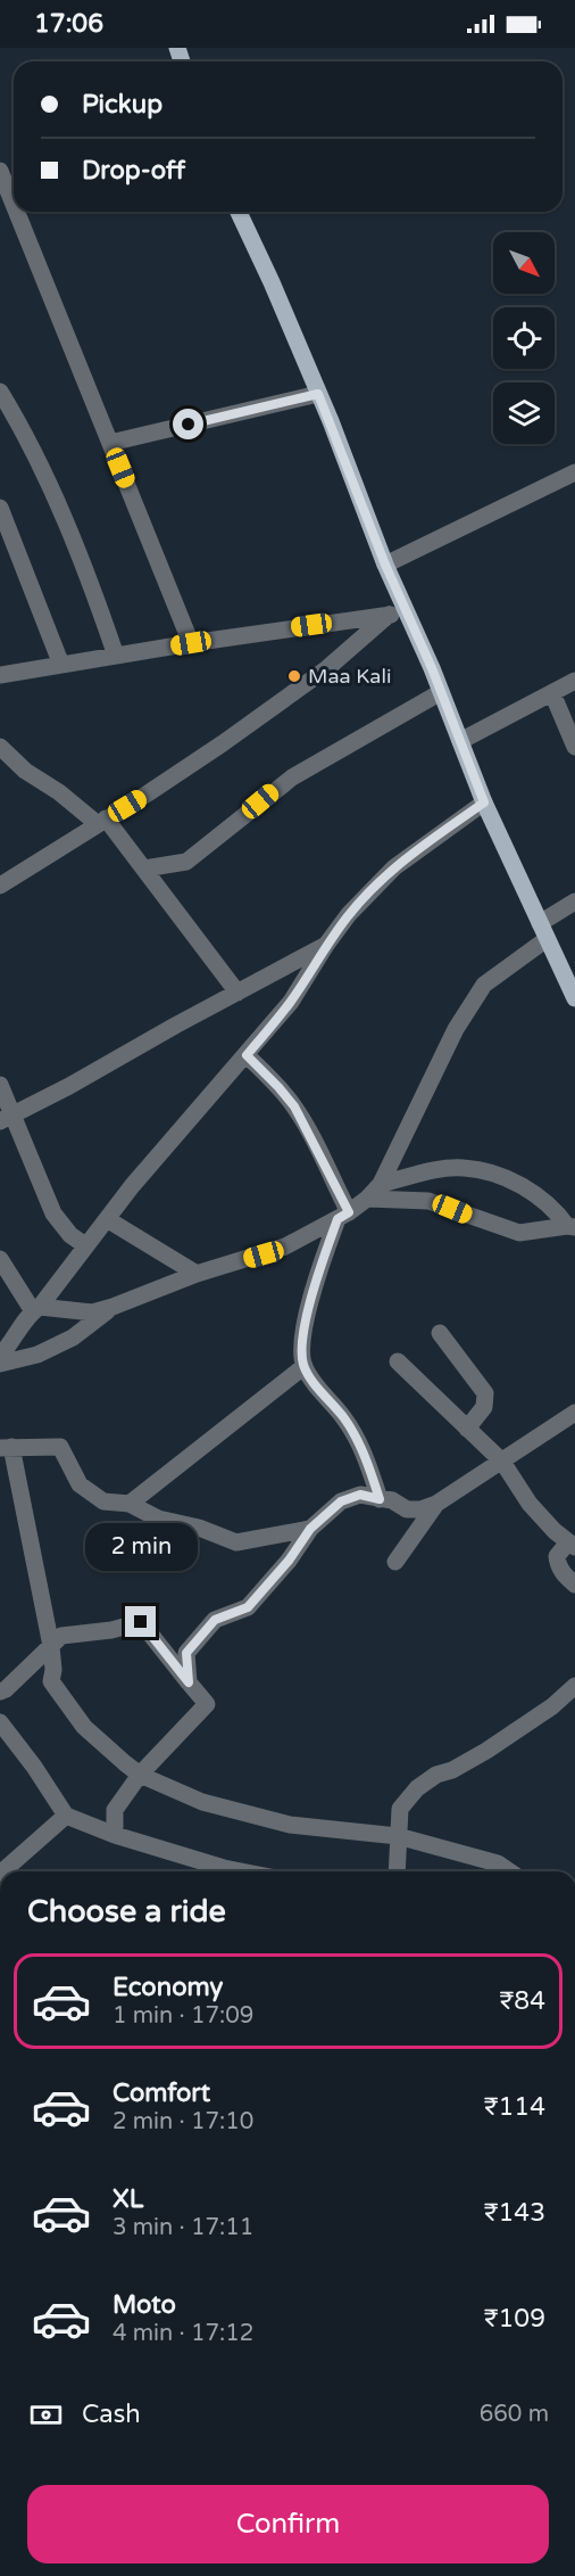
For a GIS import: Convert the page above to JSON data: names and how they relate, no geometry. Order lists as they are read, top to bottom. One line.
{"places":["Maa Kali"],"north":"bottom right","page":{"status":"17:06","banner":["Pickup","Drop-off"],"bubble":"2 min","heading":"Choose a ride","list":[{"name":"Economy","note":"1 min · 17:09","value":"₹84"},{"name":"Comfort","note":"2 min · 17:10","value":"₹114"},{"name":"XL","note":"3 min · 17:11","value":"₹143"},{"name":"Moto","note":"4 min · 17:12","value":"₹109"}],"pay":["Cash","660 m"],"buttons":"Confirm"}}
